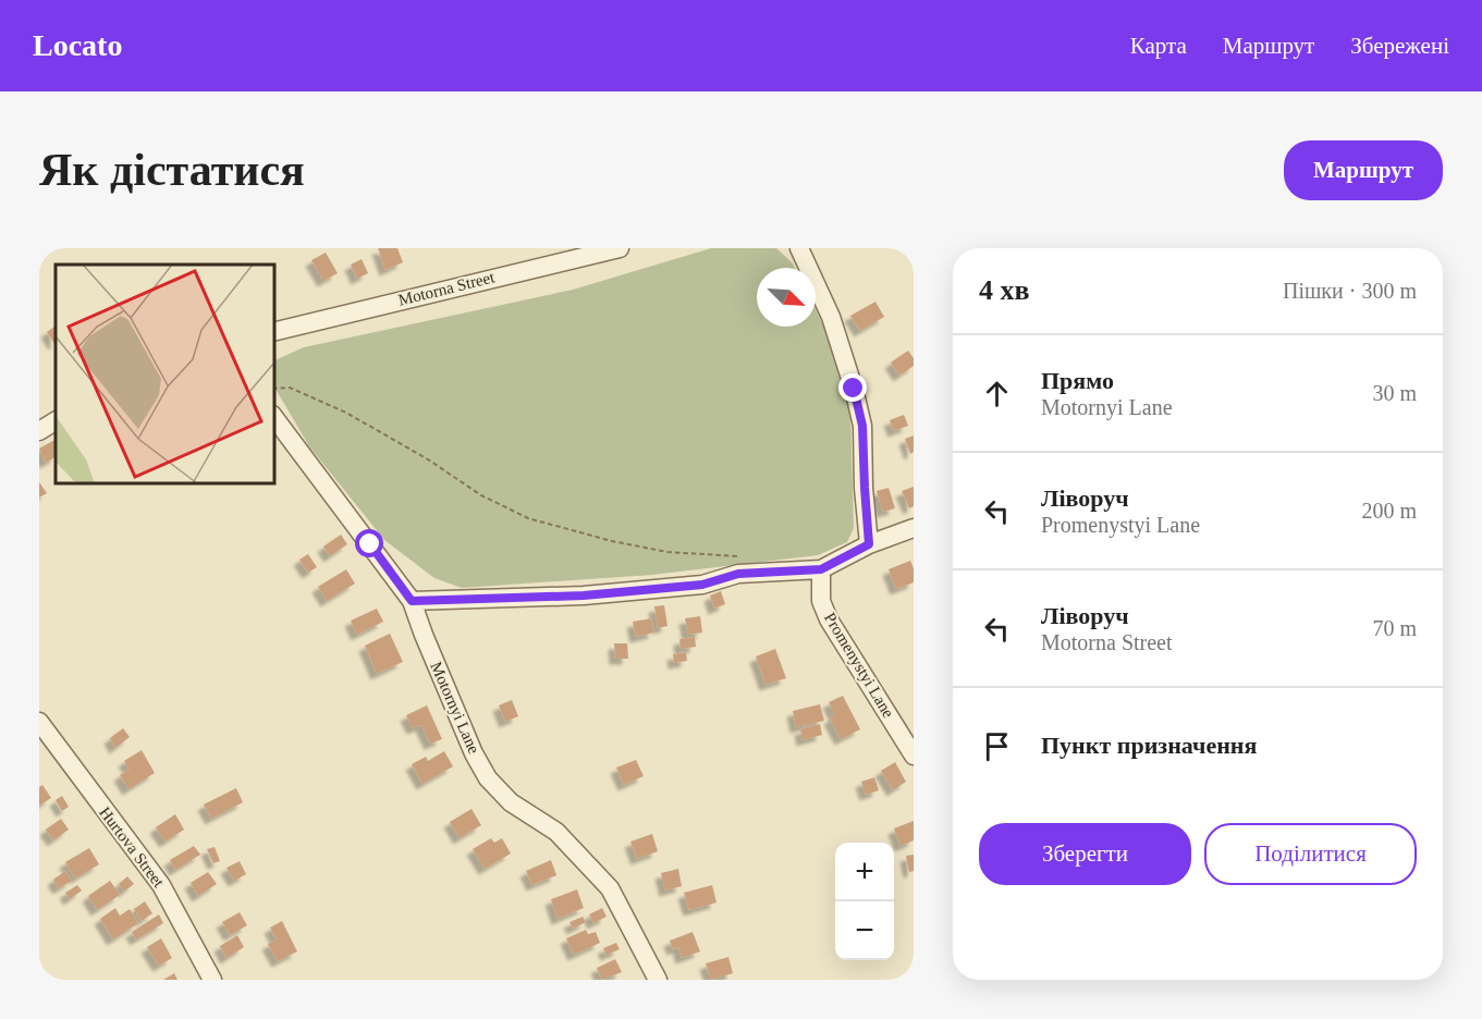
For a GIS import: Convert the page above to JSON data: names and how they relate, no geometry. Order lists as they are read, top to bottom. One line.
{"streets":{"street":["Motorna Street","Promenystyi Lane","Motornyi Lane","Hurtova Street"]},"north":"bottom right","page":{"header":"Locato","nav":["Карта","Маршрут","Збережені"],"buttons":["Маршрут",["Зберегти","Поділитися"]],"title":"Як дістатися","heading":["4 хв","Пішки · 300 m"],"list":[["Прямо","Motornyi Lane","30 m"],["Ліворуч","Promenystyi Lane","200 m"],["Ліворуч","Motorna Street","70 m"],"Пункт призначення"],"map_buttons":["+","−"]}}
